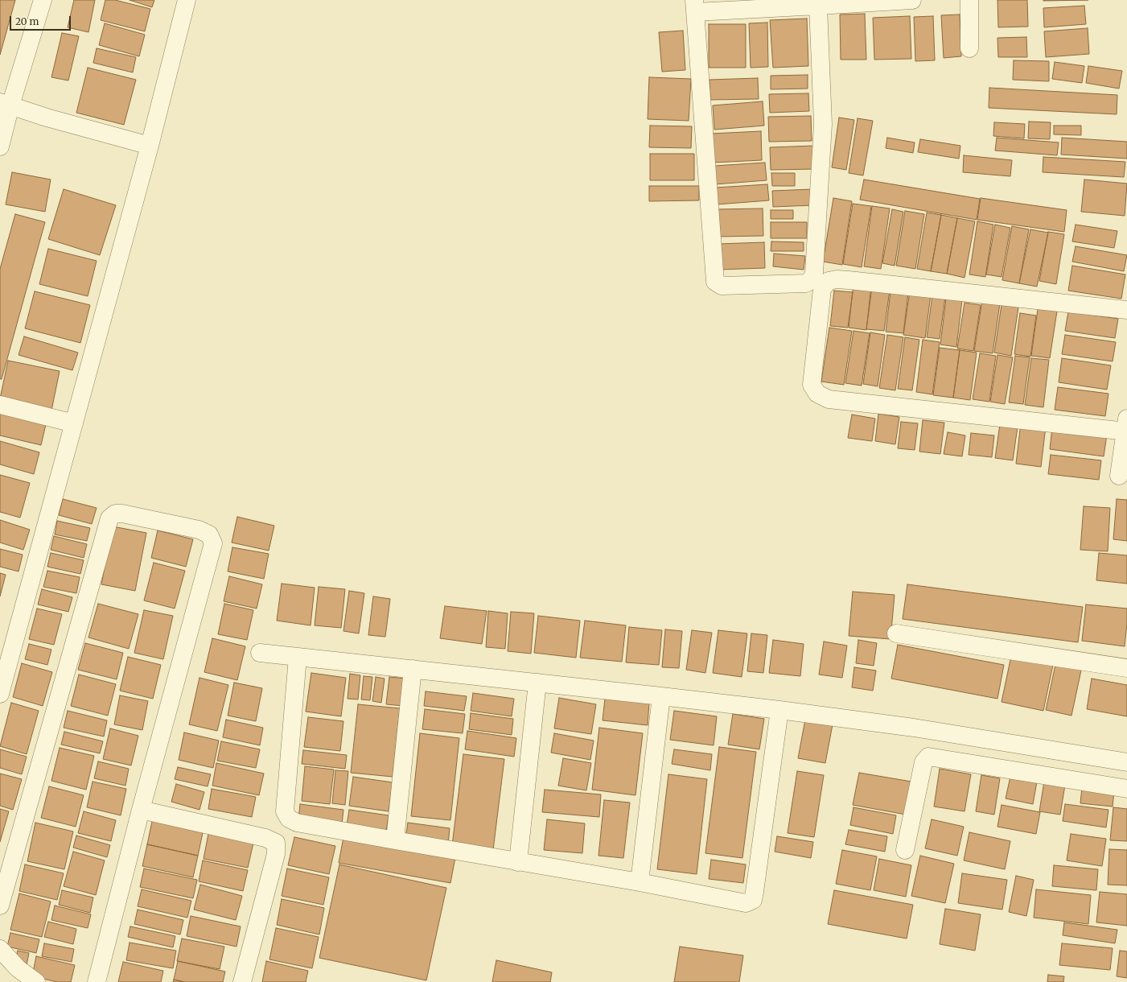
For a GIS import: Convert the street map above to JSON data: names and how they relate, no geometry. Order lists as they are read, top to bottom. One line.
{"scale_bar":"20 m"}
